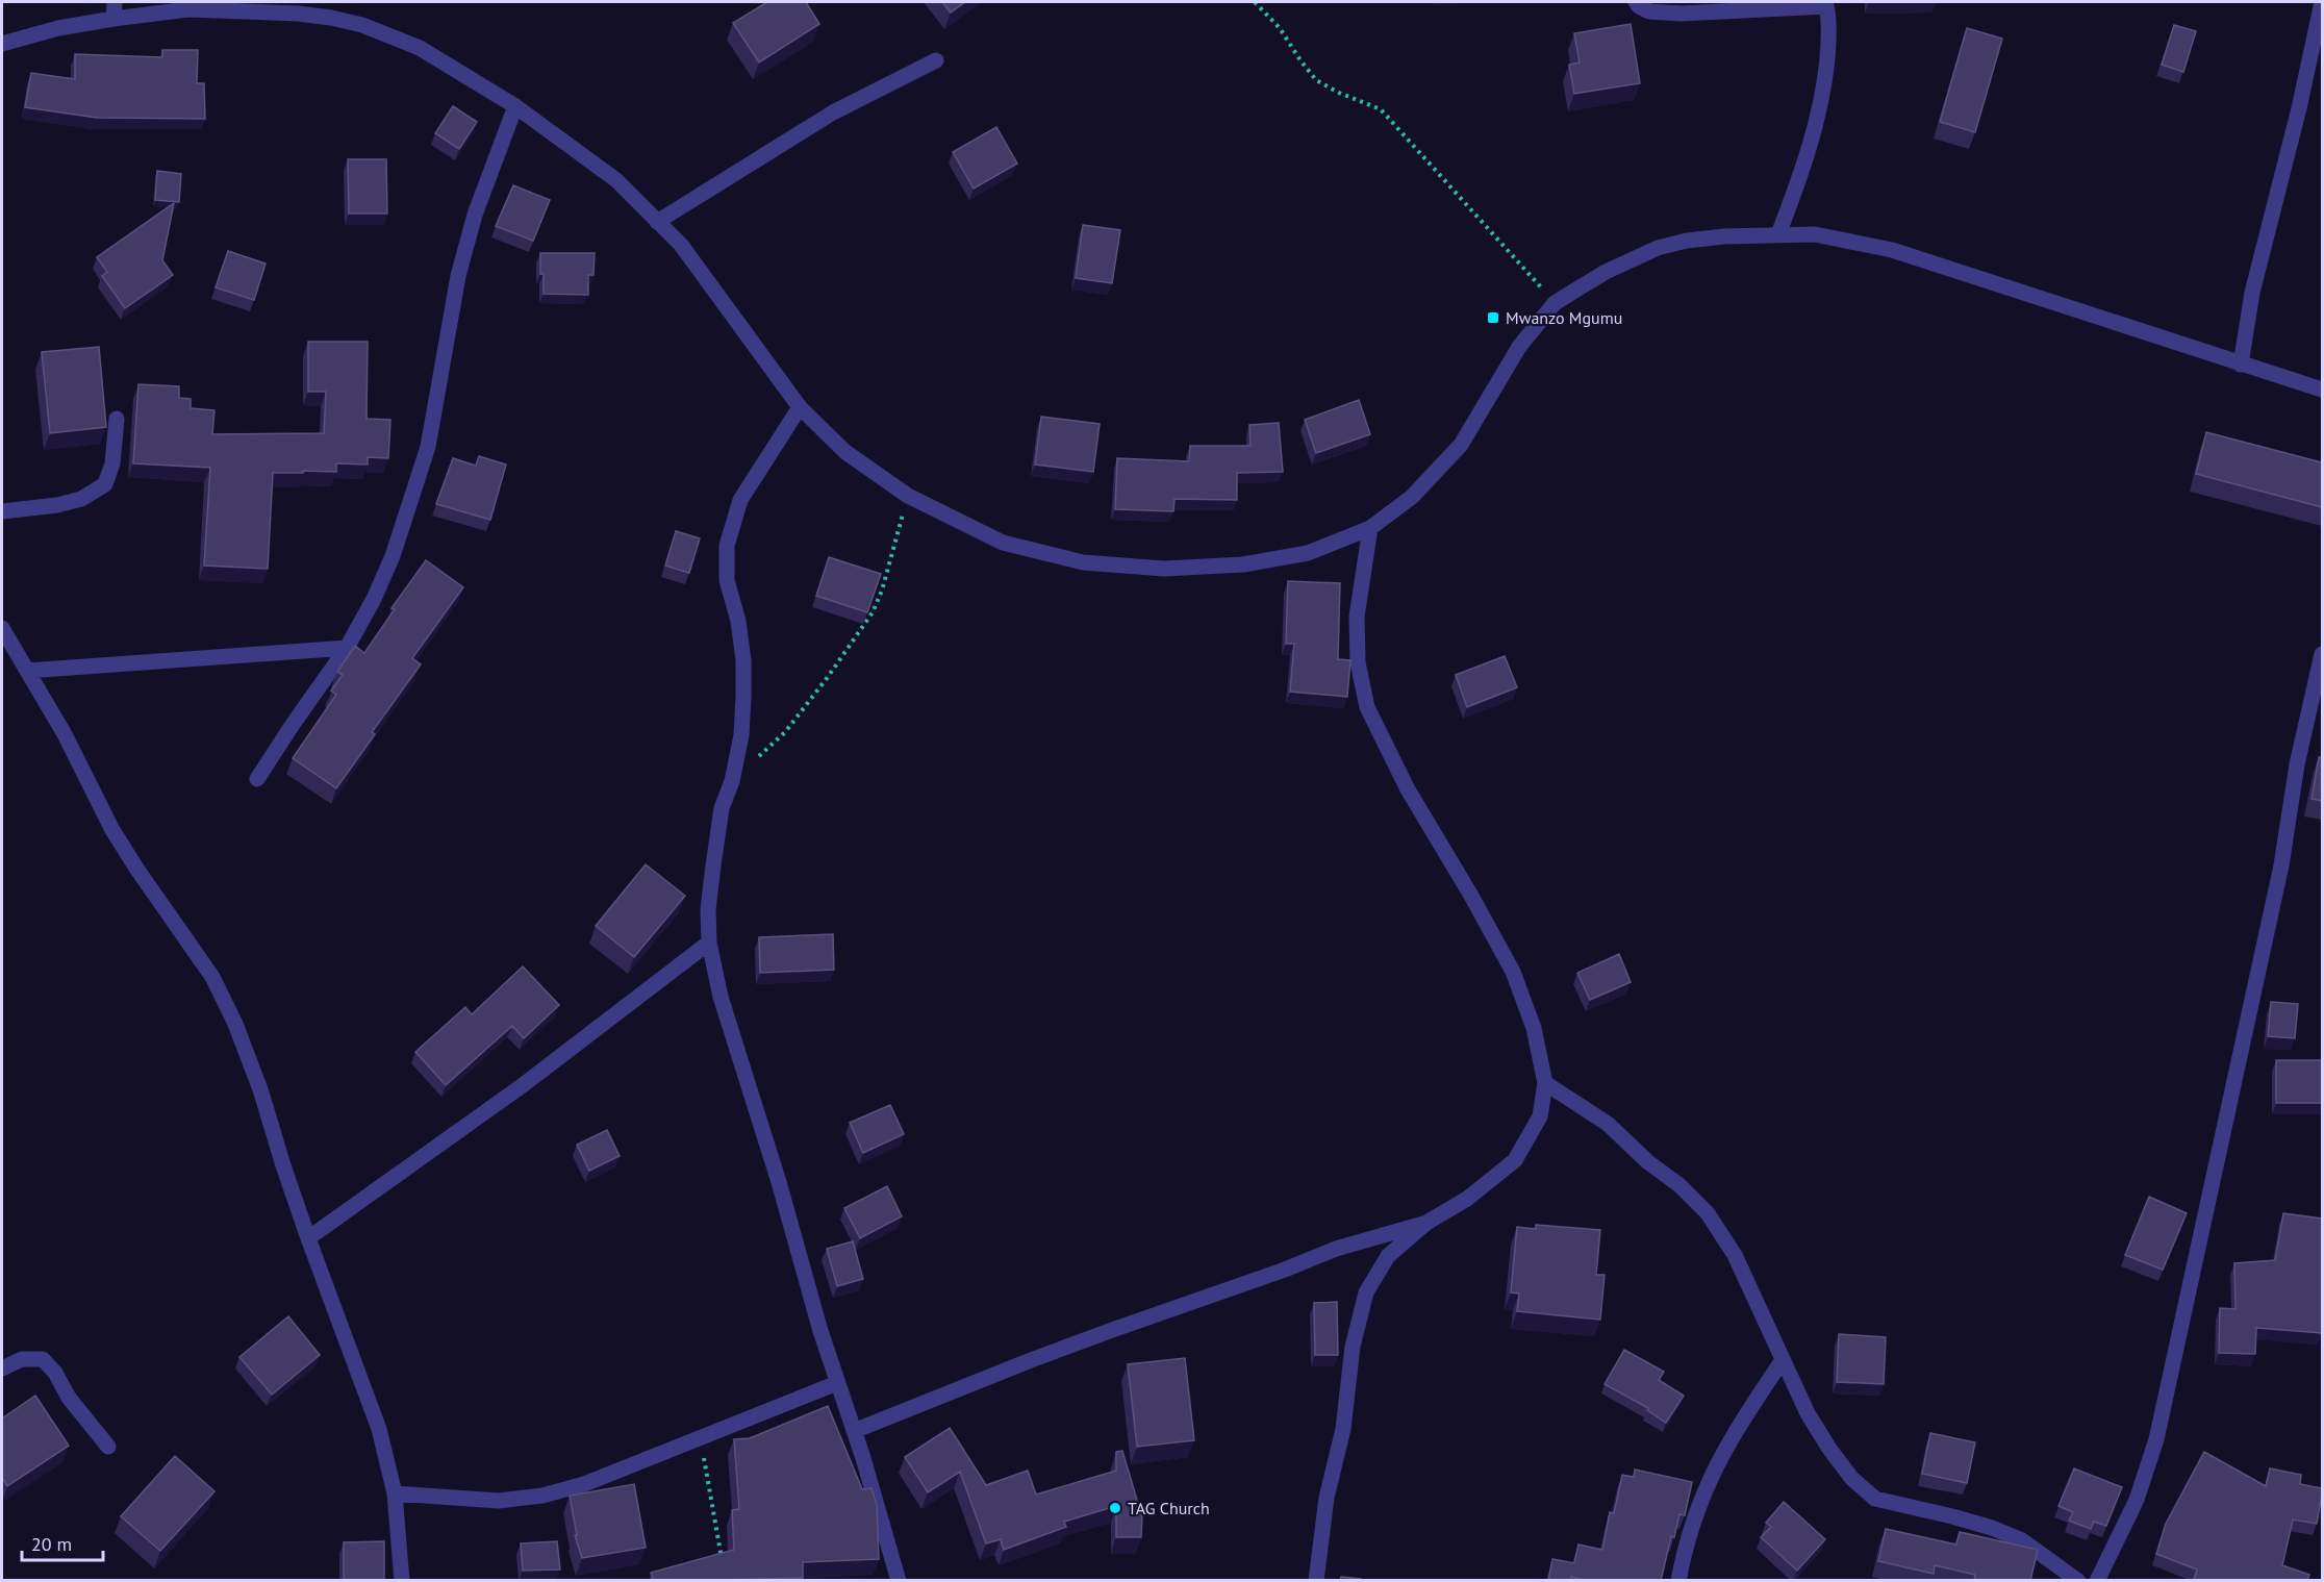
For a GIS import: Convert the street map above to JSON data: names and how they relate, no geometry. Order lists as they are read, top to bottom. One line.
{"places":{"transit":["Mwanzo Mgumu"],"other":["TAG Church"]},"scale_bar":"20 m"}
